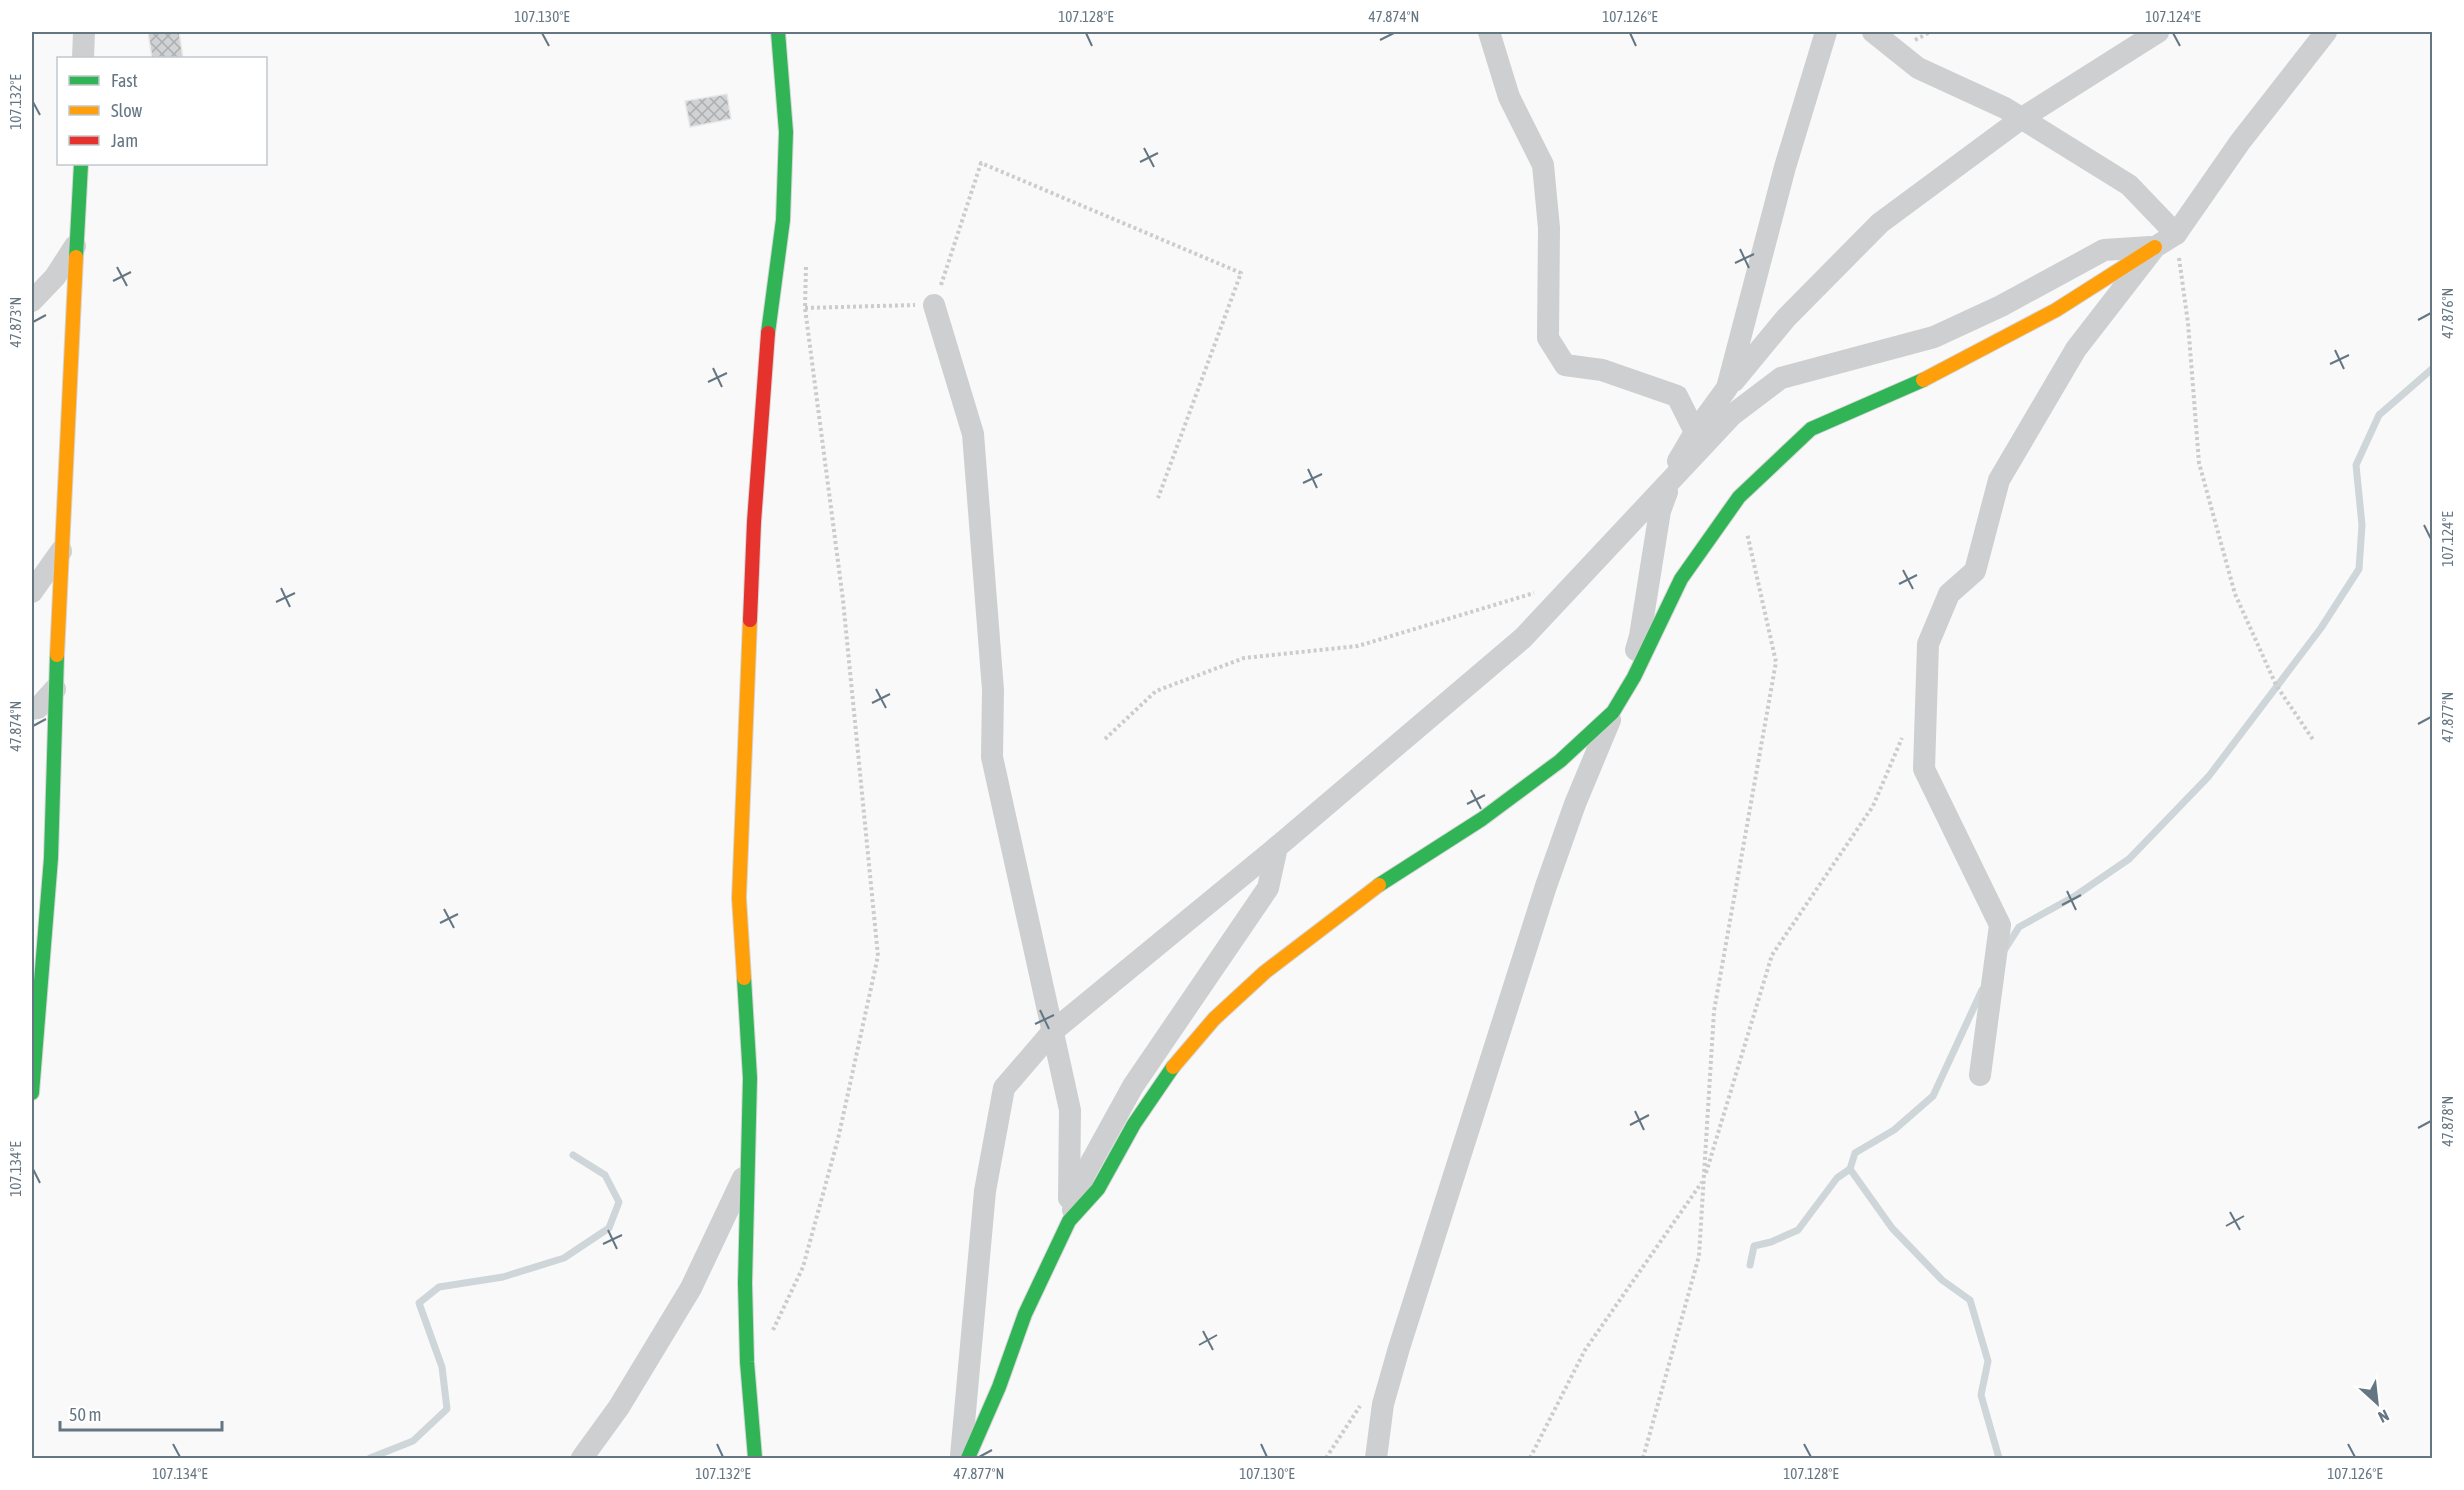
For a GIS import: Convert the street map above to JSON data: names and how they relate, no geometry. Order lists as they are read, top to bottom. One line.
{"legend":["Fast","Slow","Jam"],"scale_bar":"50 m","north":"bottom right","coordinates":["107.130°E","107.128°E","47.874°N","107.126°E","107.124°E","107.132°E","47.876°N","47.873°N","47.877°N","47.878°N","107.134°E"]}
